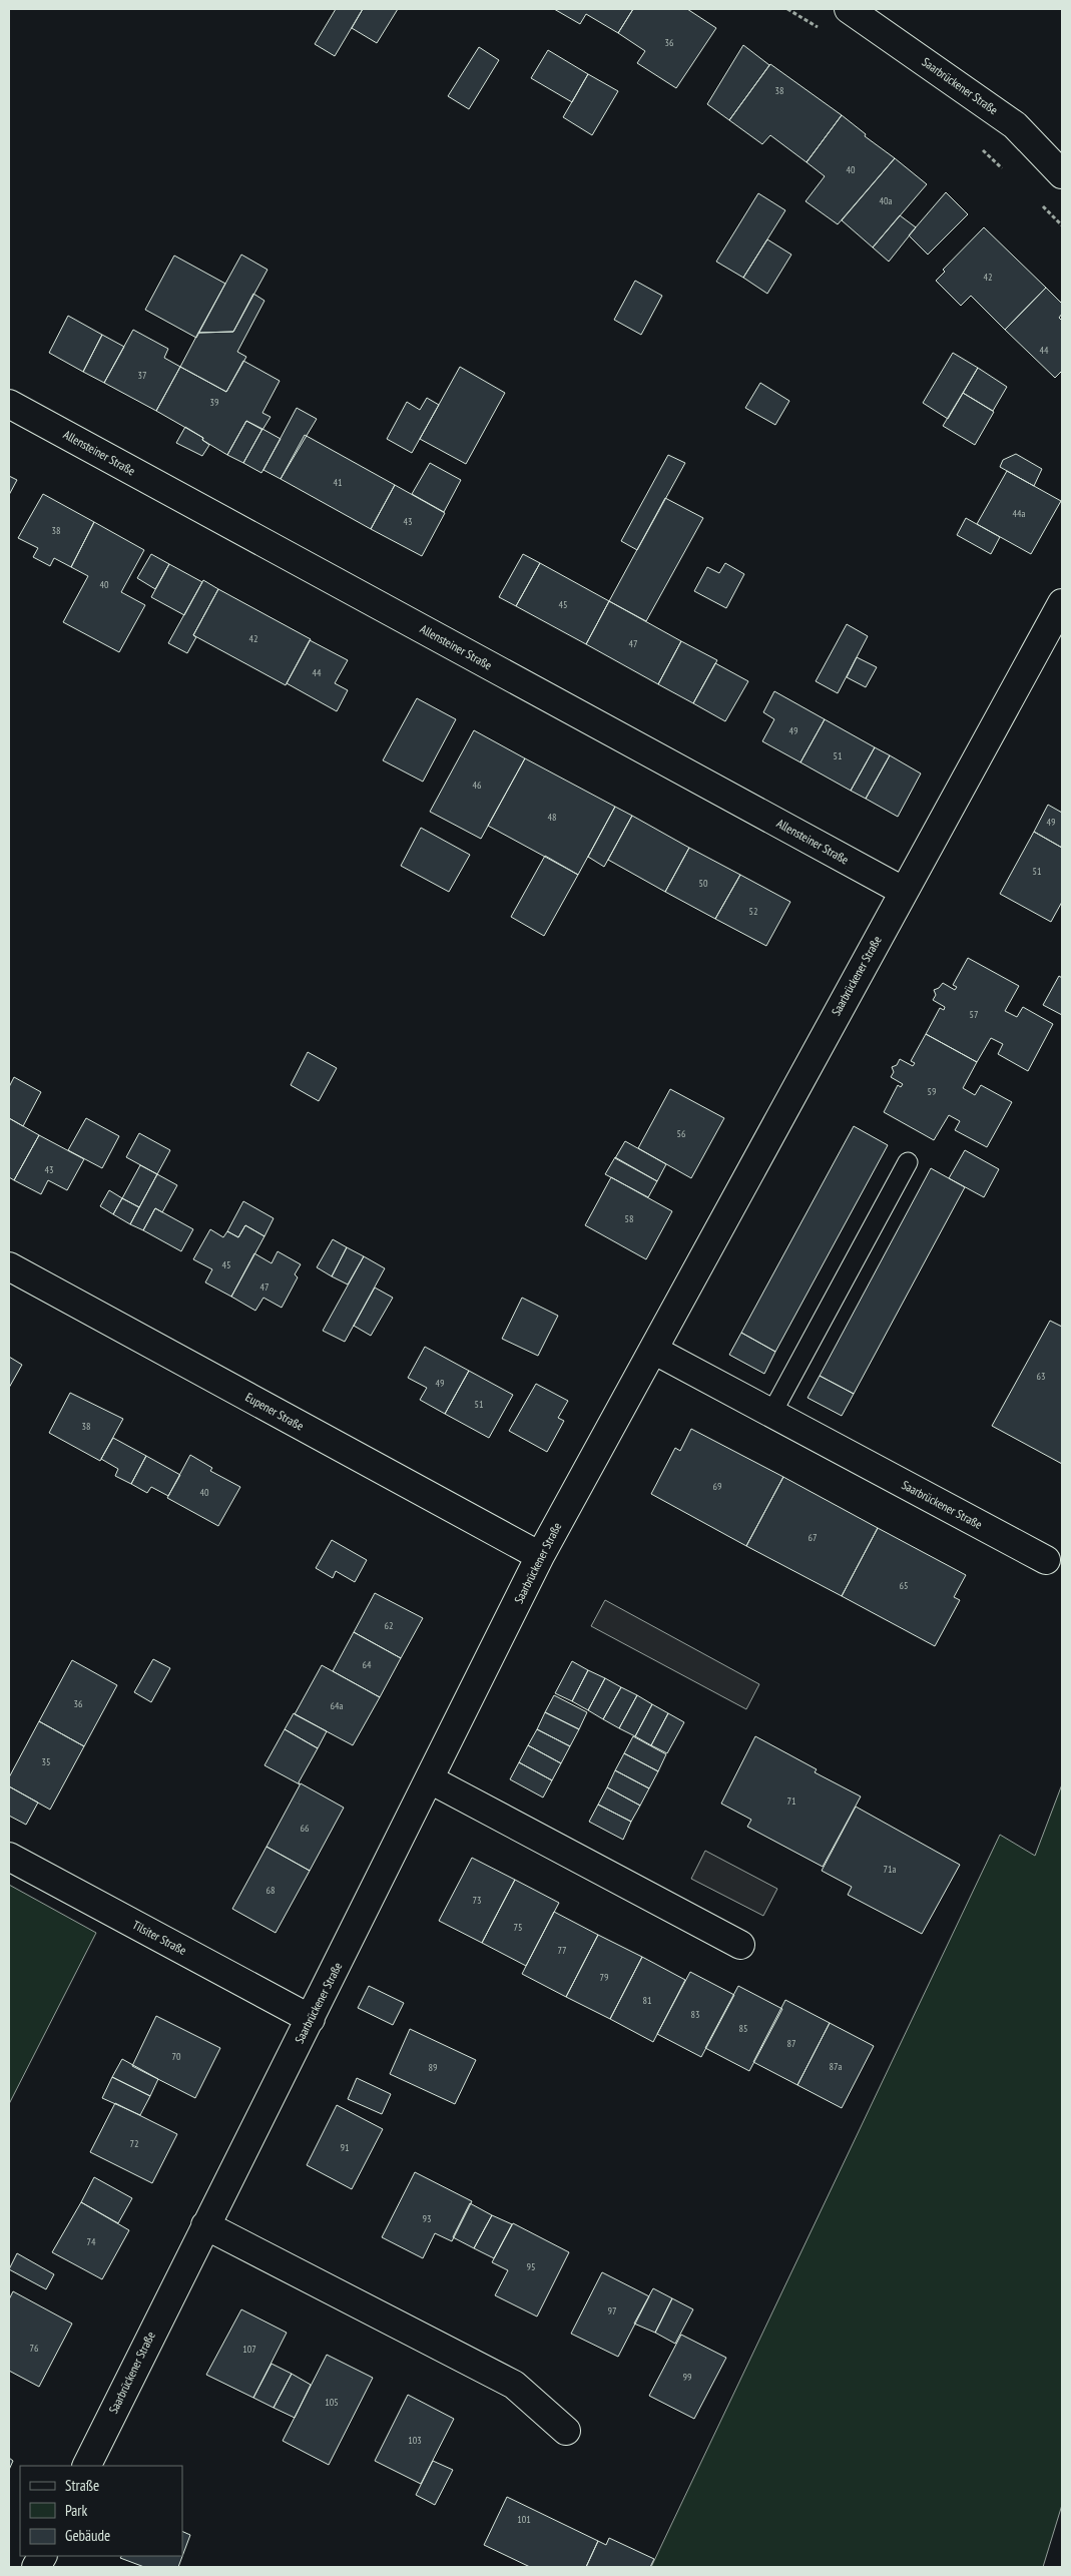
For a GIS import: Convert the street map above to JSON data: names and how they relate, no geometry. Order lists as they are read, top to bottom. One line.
{"streets":{"street":["Saarbrückener Straße","Allensteiner Straße","Eupener Straße","Tilsiter Straße"]},"crossings":[["Saarbrückener Straße","Allensteiner Straße"],["Saarbrückener Straße","Eupener Straße"],["Saarbrückener Straße","Tilsiter Straße"]],"house_numbers":["36","38","40","40a","42","44","37","39","41","44a","43","38","40","45","42","47","44","49","51","46","48","49","51","50","52","57","59","56","43","58","45","47","63","49","51","38","69","40","67","65","62","64","36","64a","35","71","66","71a","68","73","75","77","79","81","83","85","87","70","87a","89","72","91","93","74","95","97","76","107","99","105","103","101"],"legend":["Straße","Park","Gebäude"]}
